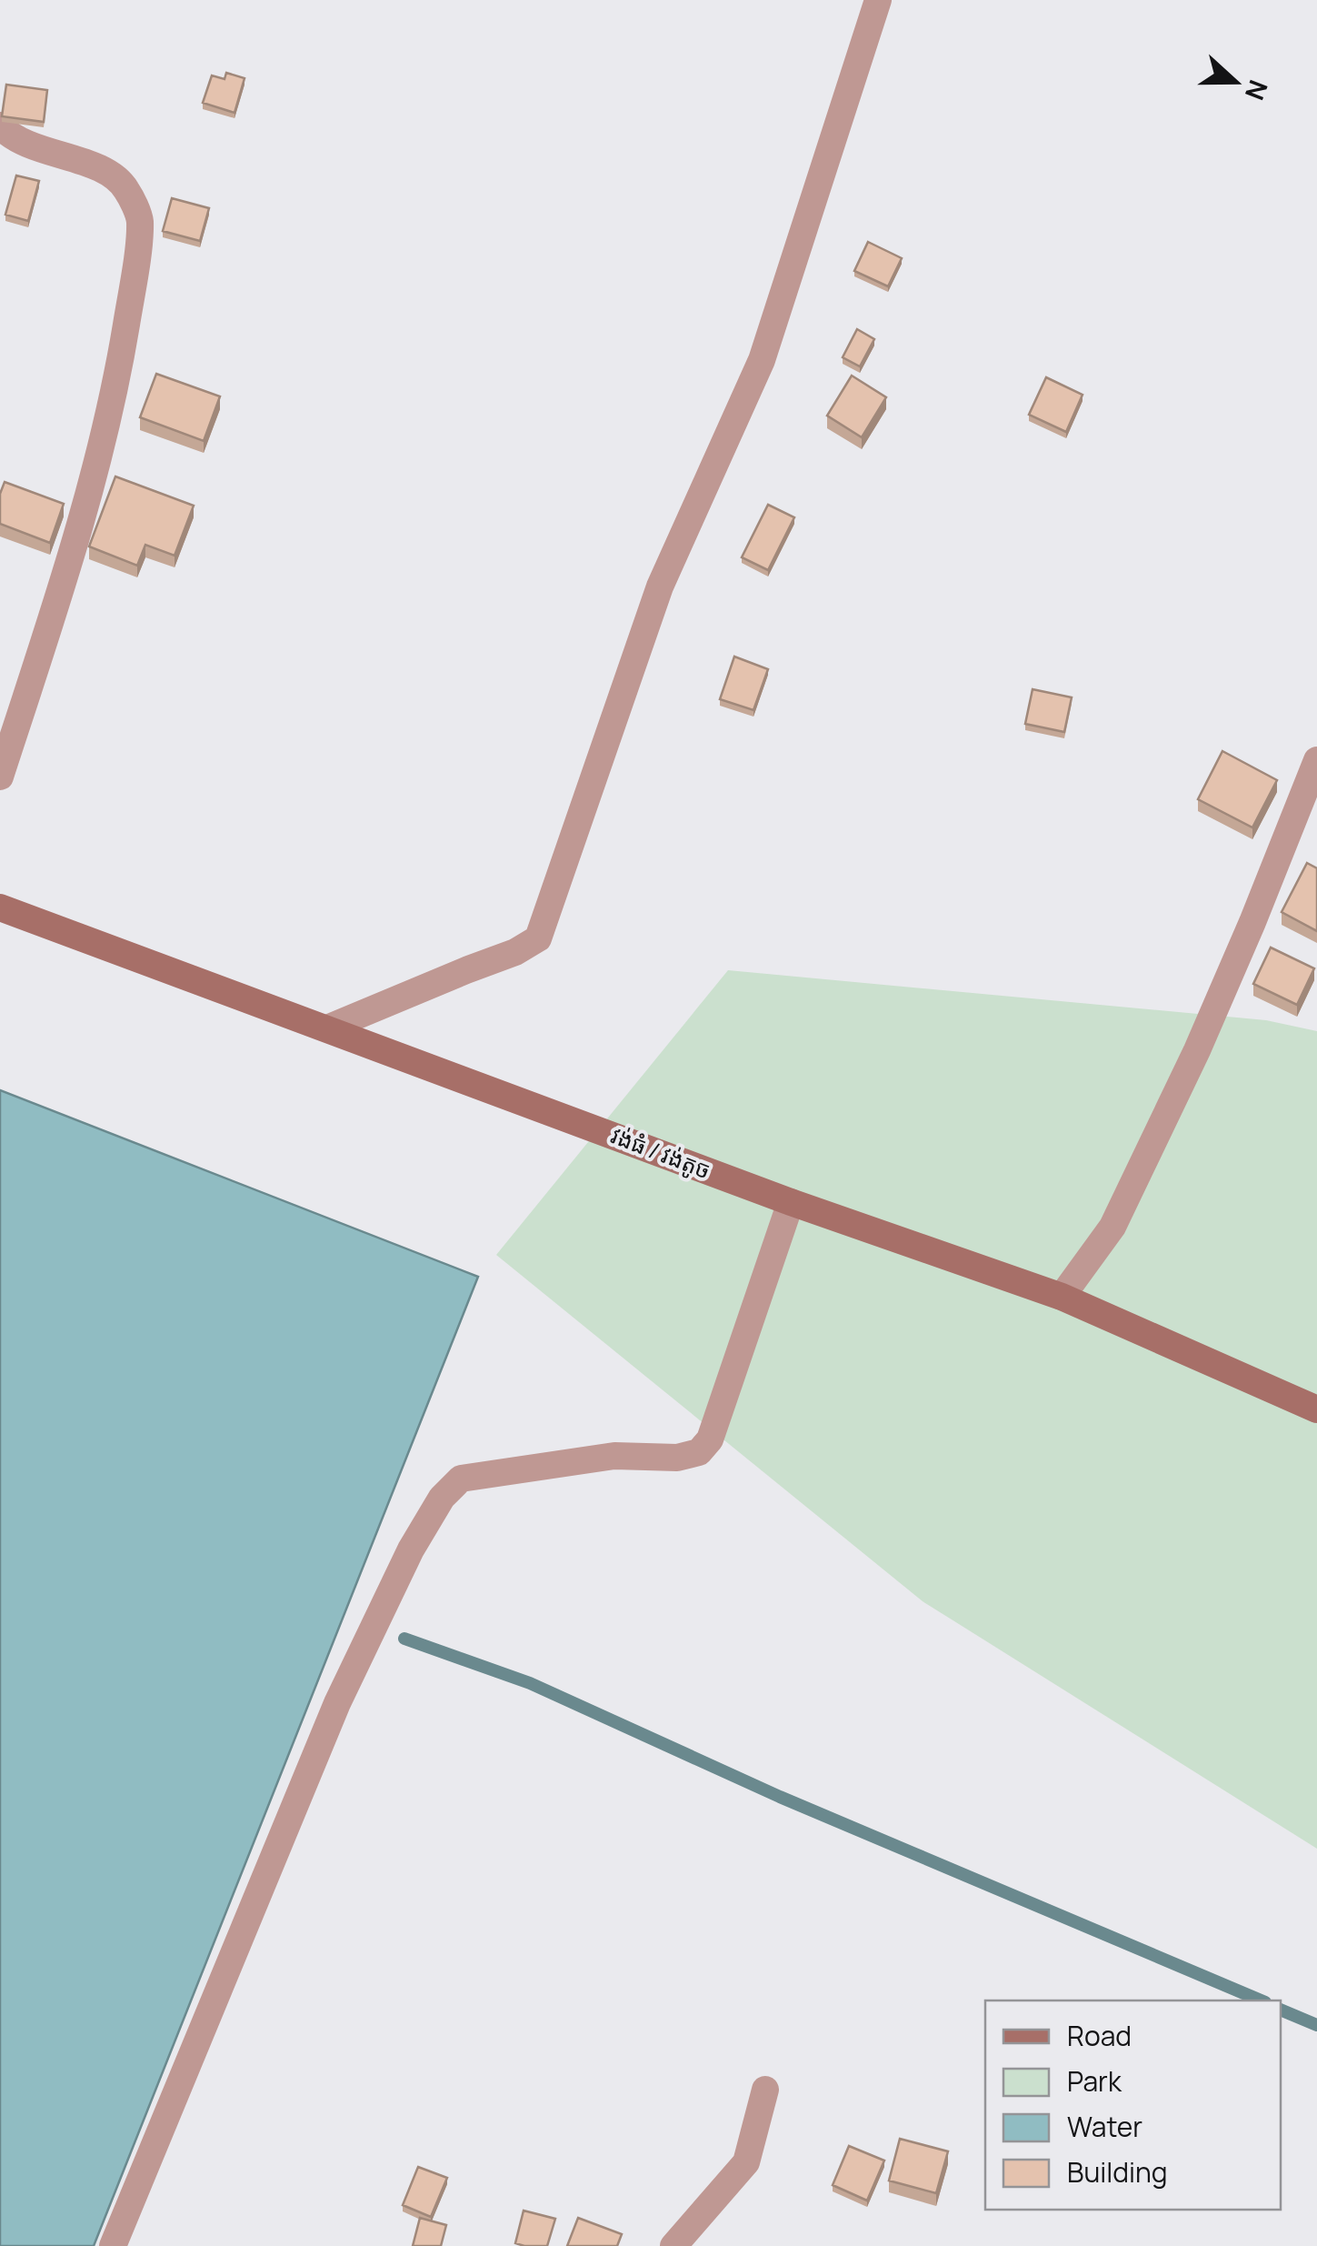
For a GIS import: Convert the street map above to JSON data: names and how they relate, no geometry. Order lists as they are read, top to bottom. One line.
{"streets":{"main road":["វង់ធំ / វង់តូច"]},"legend":["Road","Park","Water","Building"],"north":"right"}
